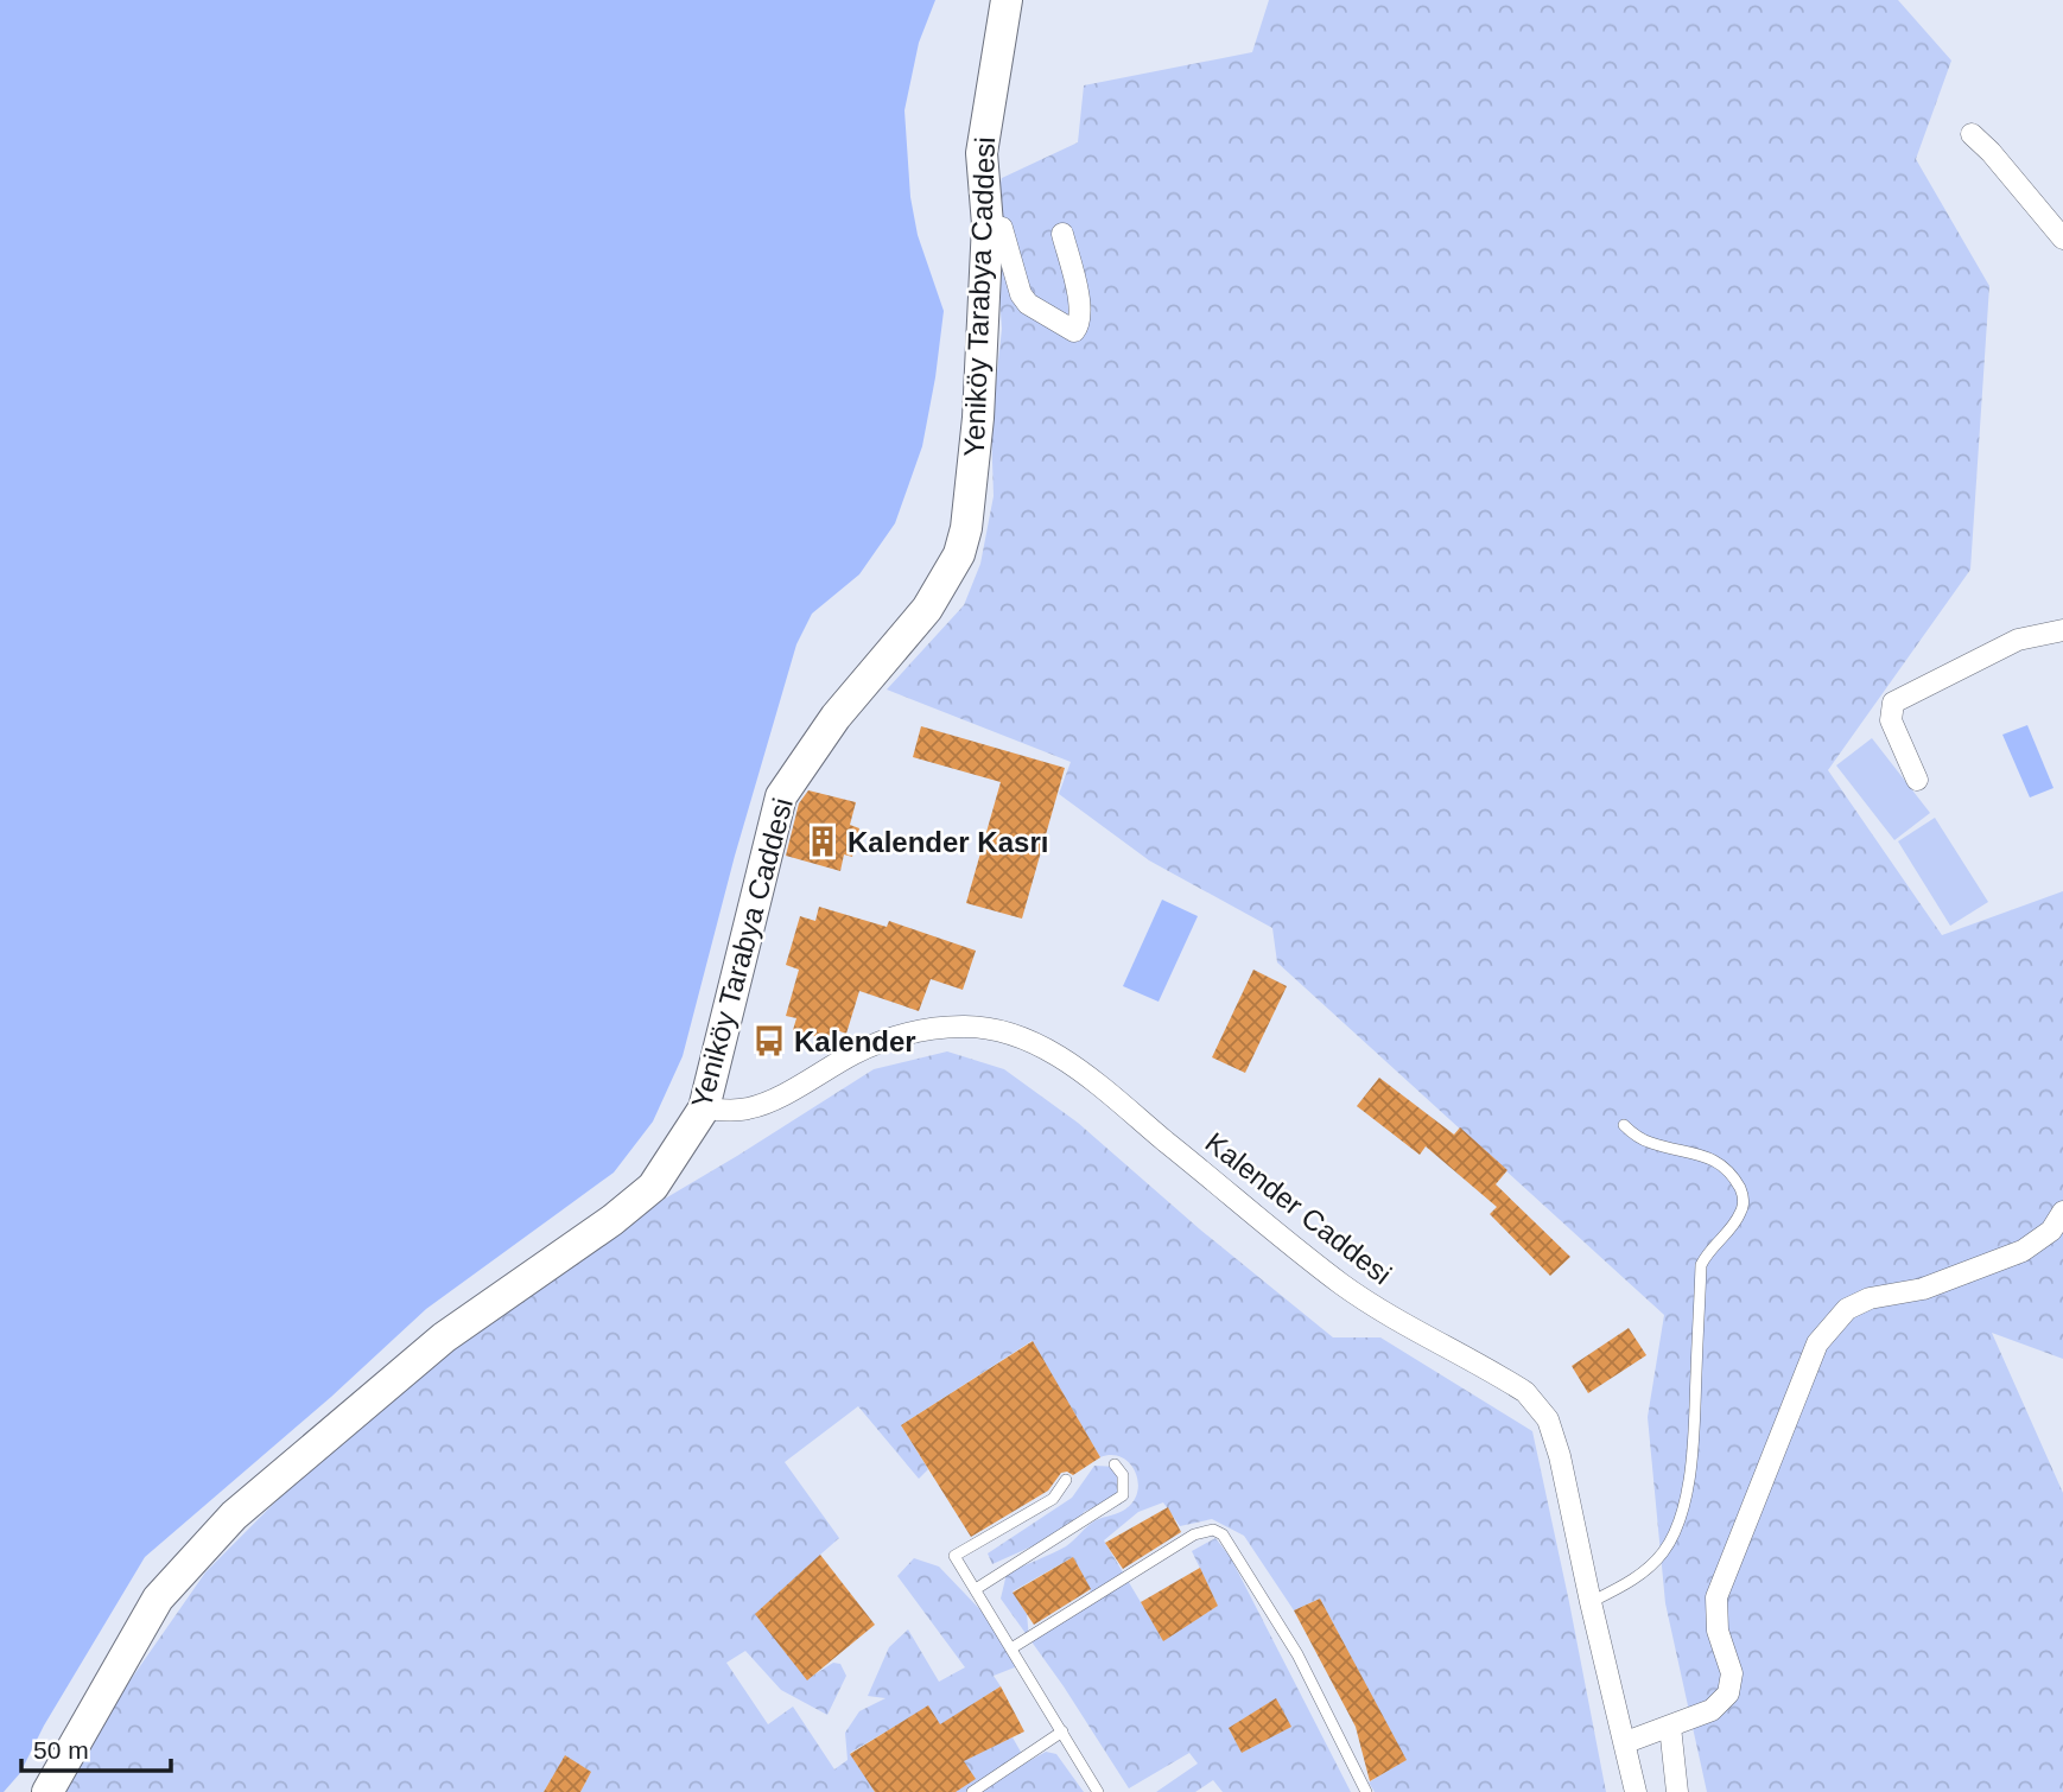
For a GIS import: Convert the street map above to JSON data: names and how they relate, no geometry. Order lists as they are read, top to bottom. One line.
{"streets":{"main road":["Yeniköy Tarabya Caddesi"],"street":["Kalender Caddesi"]},"crossings":[["Yeniköy Tarabya Caddesi","Kalender Caddesi"]],"places":{"building":["Kalender Kasrı"],"bus stop":["Kalender"]},"scale_bar":"50 m"}
